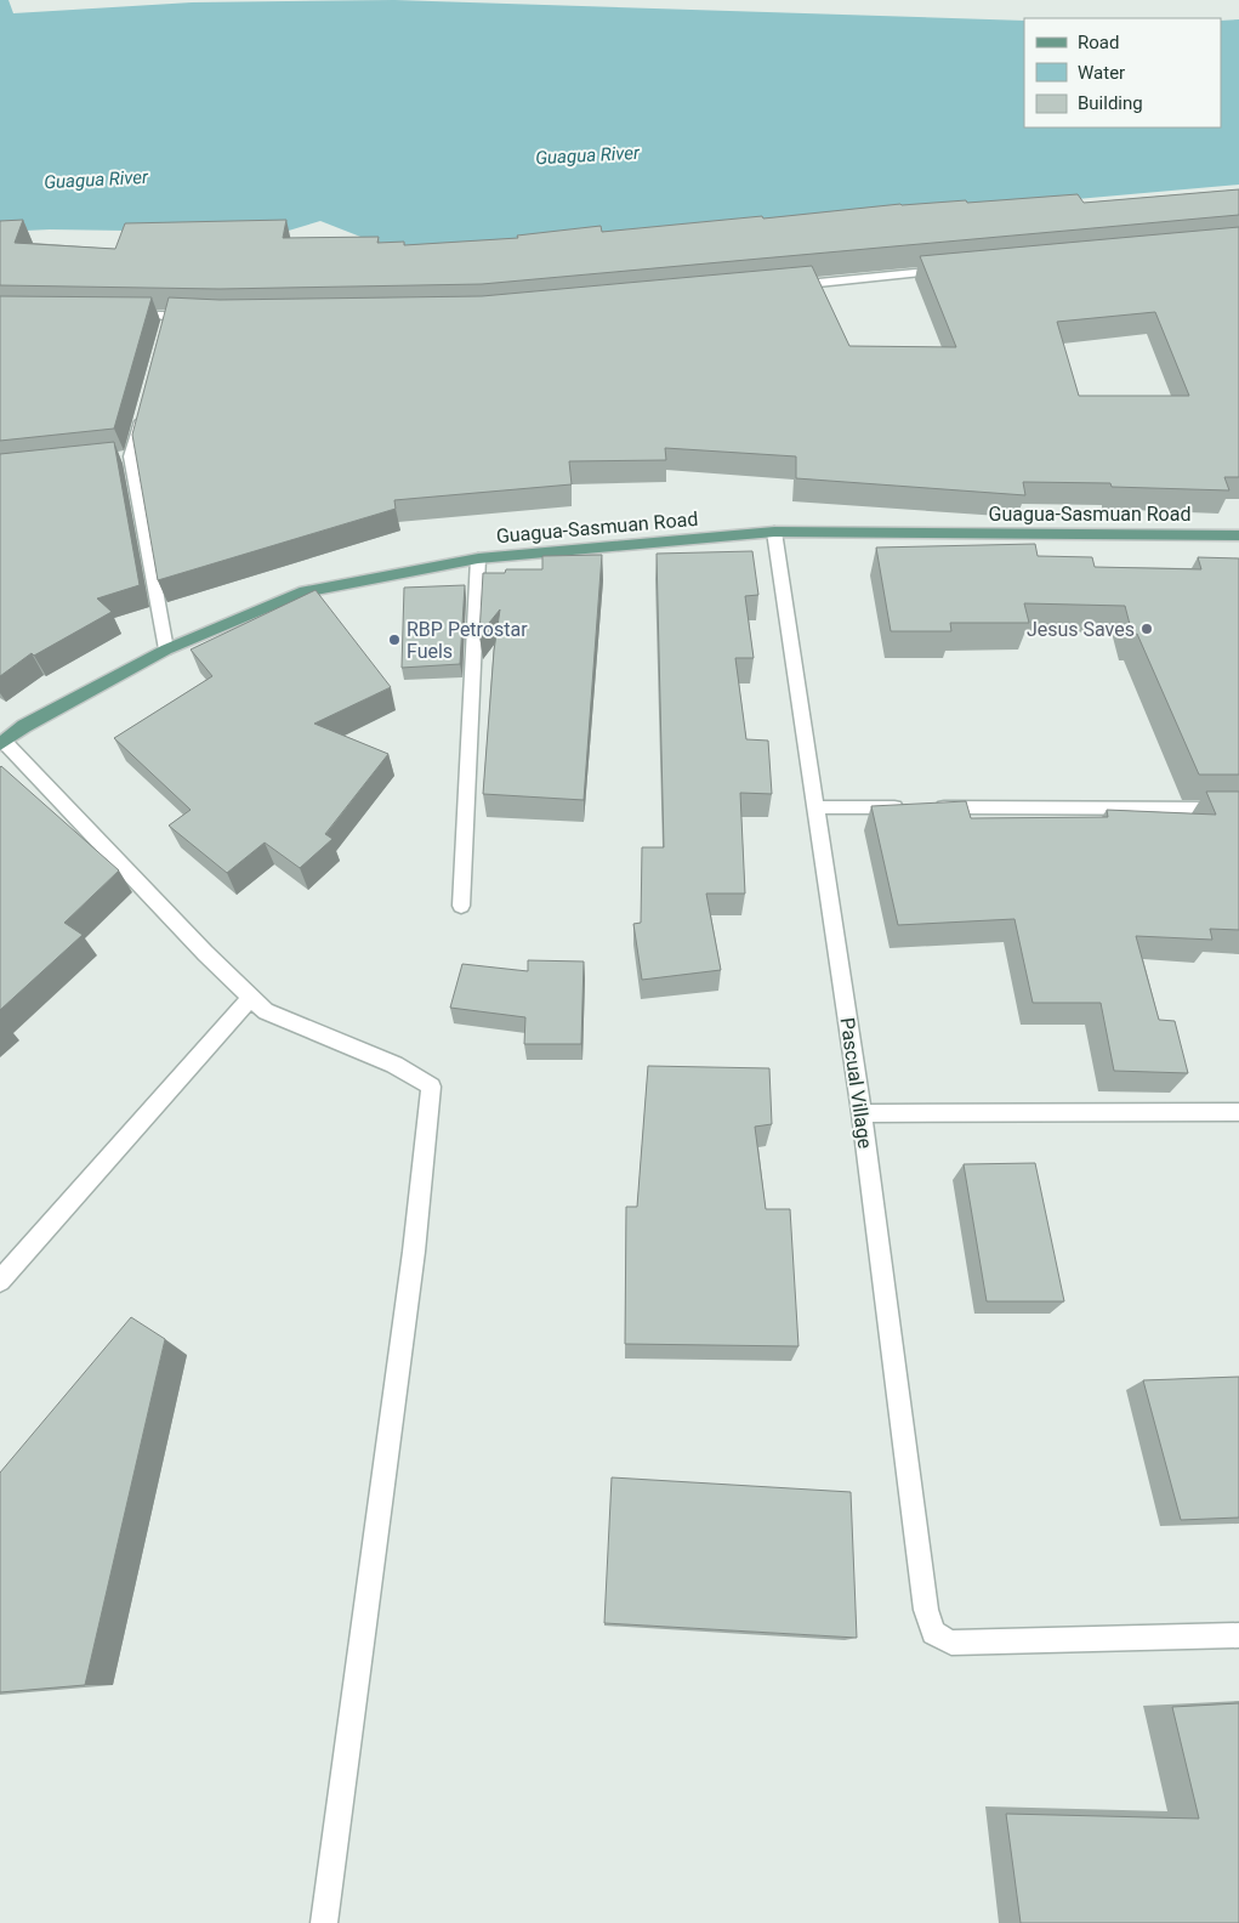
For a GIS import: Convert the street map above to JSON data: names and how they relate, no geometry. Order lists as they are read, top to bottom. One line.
{"streets":{"main road":["Guagua-Sasmuan Road"],"street":["Pascual Village"]},"crossings":[["Guagua-Sasmuan Road","Pascual Village"]],"water":["Guagua River"],"places":["Jesus Saves","RBP Petrostar Fuels"],"legend":["Road","Water","Building"]}
